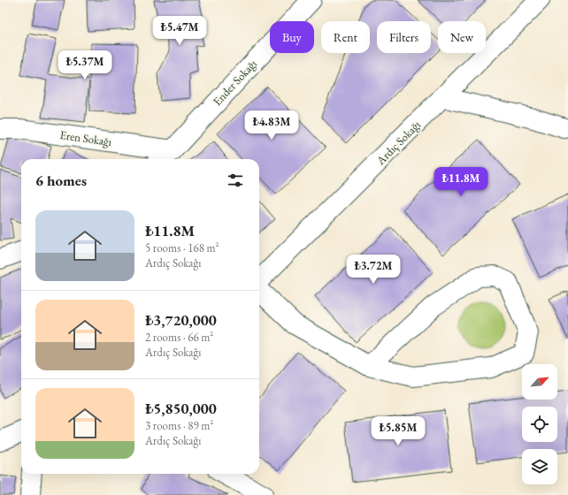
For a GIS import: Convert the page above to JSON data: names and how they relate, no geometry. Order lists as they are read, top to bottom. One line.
{"streets":{"street":["Ender Sokağı","Eren Sokağı","Ardıç Sokağı"]},"crossings":[["Ender Sokağı","Eren Sokağı"]],"north":"top right","page":{"price":["₺5.47M","₺5.37M","₺4.83M","₺11.8M","₺3.72M","₺5.85M"],"chip":["Buy","Rent","Filters","New"],"heading":"6 homes","list":[{"name":"₺11.8M","note":"5 rooms · 168 m² · Ardıç Sokağı"},{"name":"₺3,720,000","note":"2 rooms · 66 m² · Ardıç Sokağı"},{"name":"₺5,850,000","note":"3 rooms · 89 m² · Ardıç Sokağı"}]}}
